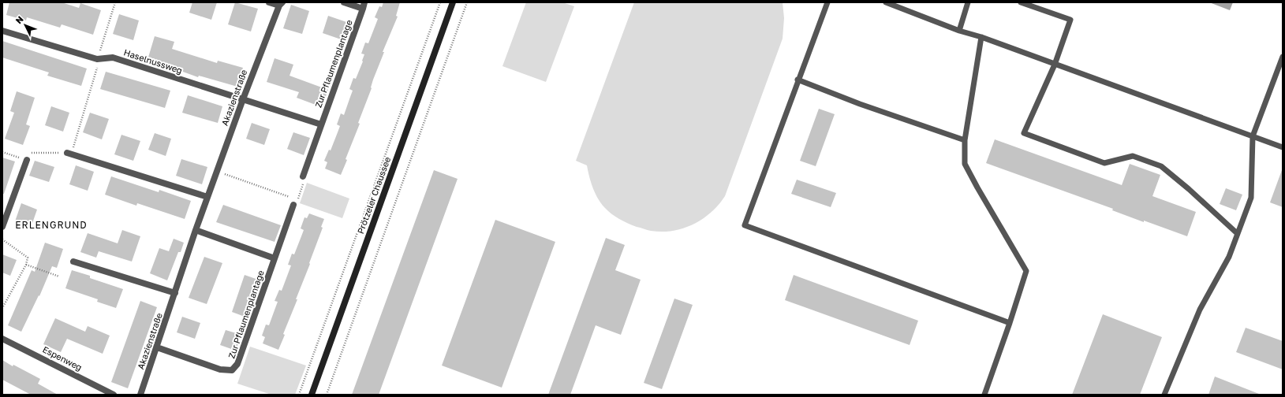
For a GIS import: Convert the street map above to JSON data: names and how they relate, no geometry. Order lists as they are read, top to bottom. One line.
{"streets":{"main road":["Prötzeler Chaussee"],"street":["Haselnussweg","Zur Pflaumenplantage","Akazienstraße","Espenweg"]},"crossings":[["Haselnussweg","Akazienstraße"],["Zur Pflaumenplantage","Akazienstraße"]],"districts":["ERLENGRUND"],"north":"top left"}
